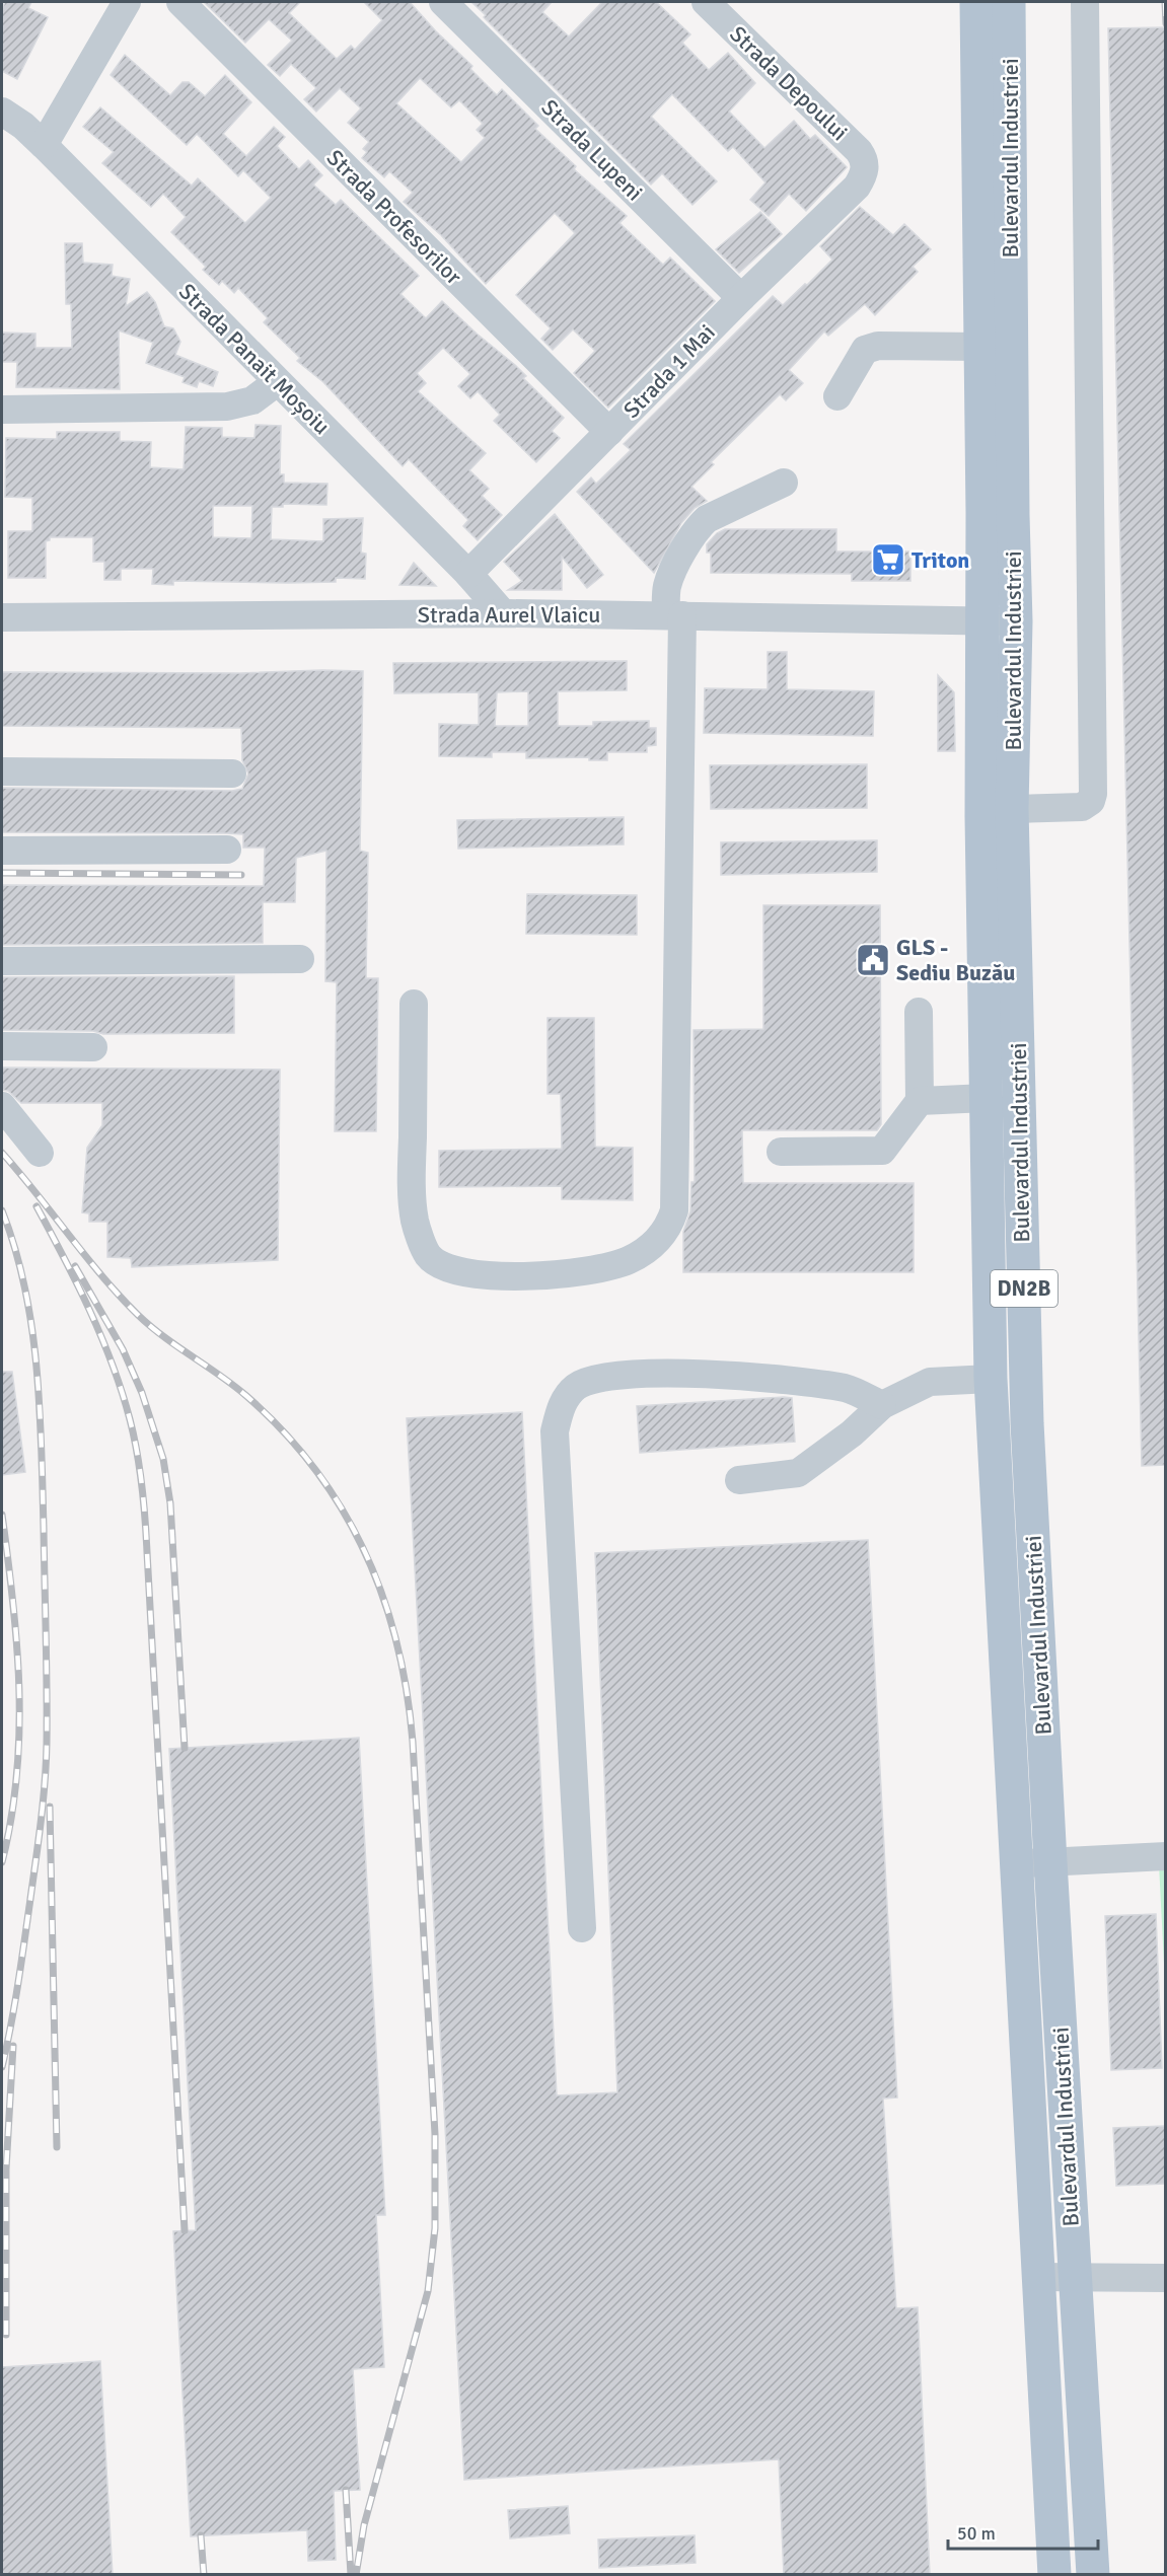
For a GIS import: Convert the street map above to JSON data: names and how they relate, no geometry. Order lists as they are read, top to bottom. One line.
{"streets":{"main road":["Bulevardul Industriei","DN2B"],"street":["Strada Depoului","Strada Lupeni","Strada Profesorilor","Strada Panait Moșoiu","Strada 1 Mai","Strada Aurel Vlaicu"]},"crossings":[["Strada Depoului","Strada 1 Mai"],["Strada Lupeni","Strada 1 Mai"],["Bulevardul Industriei","Strada Aurel Vlaicu"],["Strada Profesorilor","Strada 1 Mai"],["Strada Panait Moșoiu","Strada 1 Mai"],["Strada Panait Moșoiu","Strada Aurel Vlaicu"]],"places":{"supermarket":["Triton"],"public building":["GLS - Sediu Buzău"]},"scale_bar":"50 m"}
